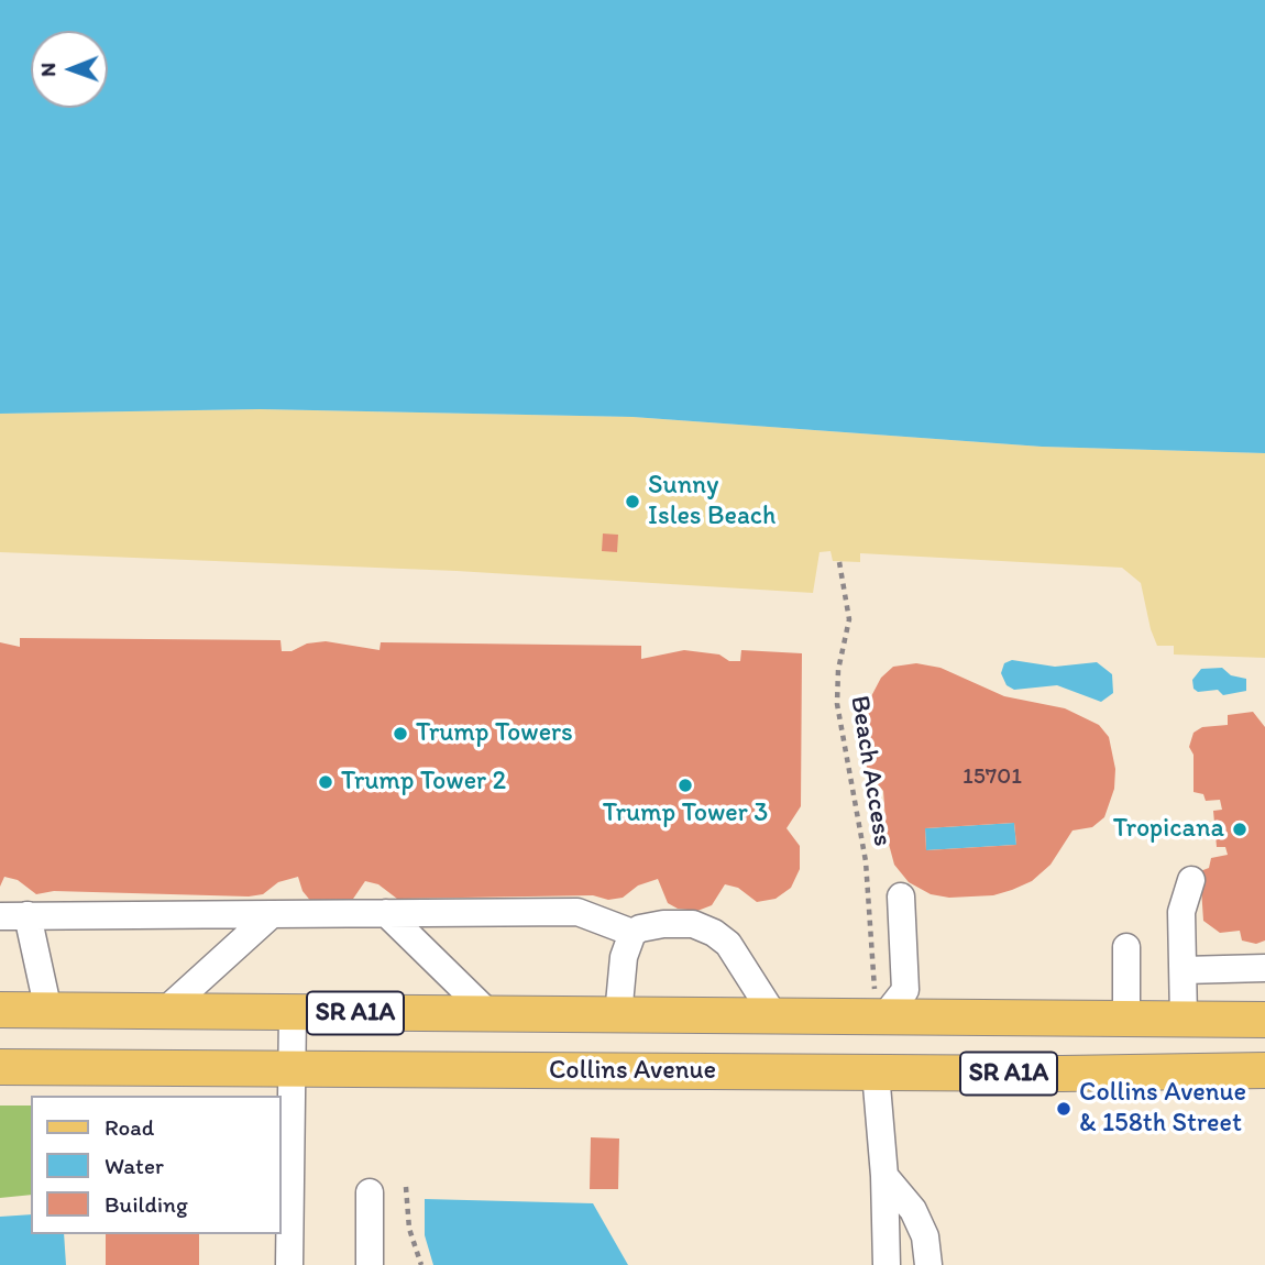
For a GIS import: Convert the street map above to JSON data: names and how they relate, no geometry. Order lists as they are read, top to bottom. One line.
{"streets":{"main road":["SR A1A","Collins Avenue"],"path":["Beach Access"]},"crossings":[["Beach Access","Collins Avenue"]],"places":["Sunny Isles Beach","Trump Towers","Trump Tower 2","Trump Tower 3","Tropicana","Collins Avenue & 158th Street"],"house_numbers":["15701"],"legend":["Road","Water","Building"],"north":"left"}
